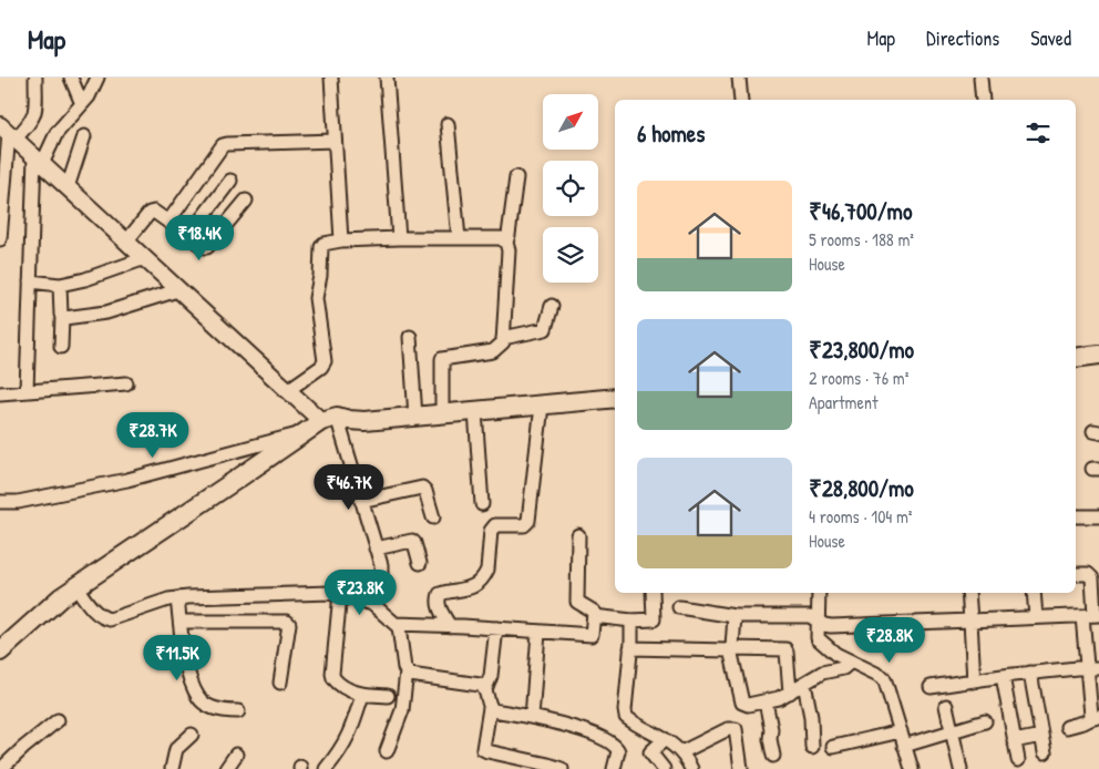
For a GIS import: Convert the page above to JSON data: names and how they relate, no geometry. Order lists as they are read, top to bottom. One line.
{"north":"top right","page":{"header":"Map","nav":["Map","Directions","Saved"],"heading":"6 homes","list":[{"name":"₹46,700/mo","note":"5 rooms · 188 m² · House"},{"name":"₹23,800/mo","note":"2 rooms · 76 m² · Apartment"},{"name":"₹28,800/mo","note":"4 rooms · 104 m² · House"}],"price":["₹18.4K","₹28.7K","₹46.7K","₹23.8K","₹28.8K","₹11.5K"]}}
